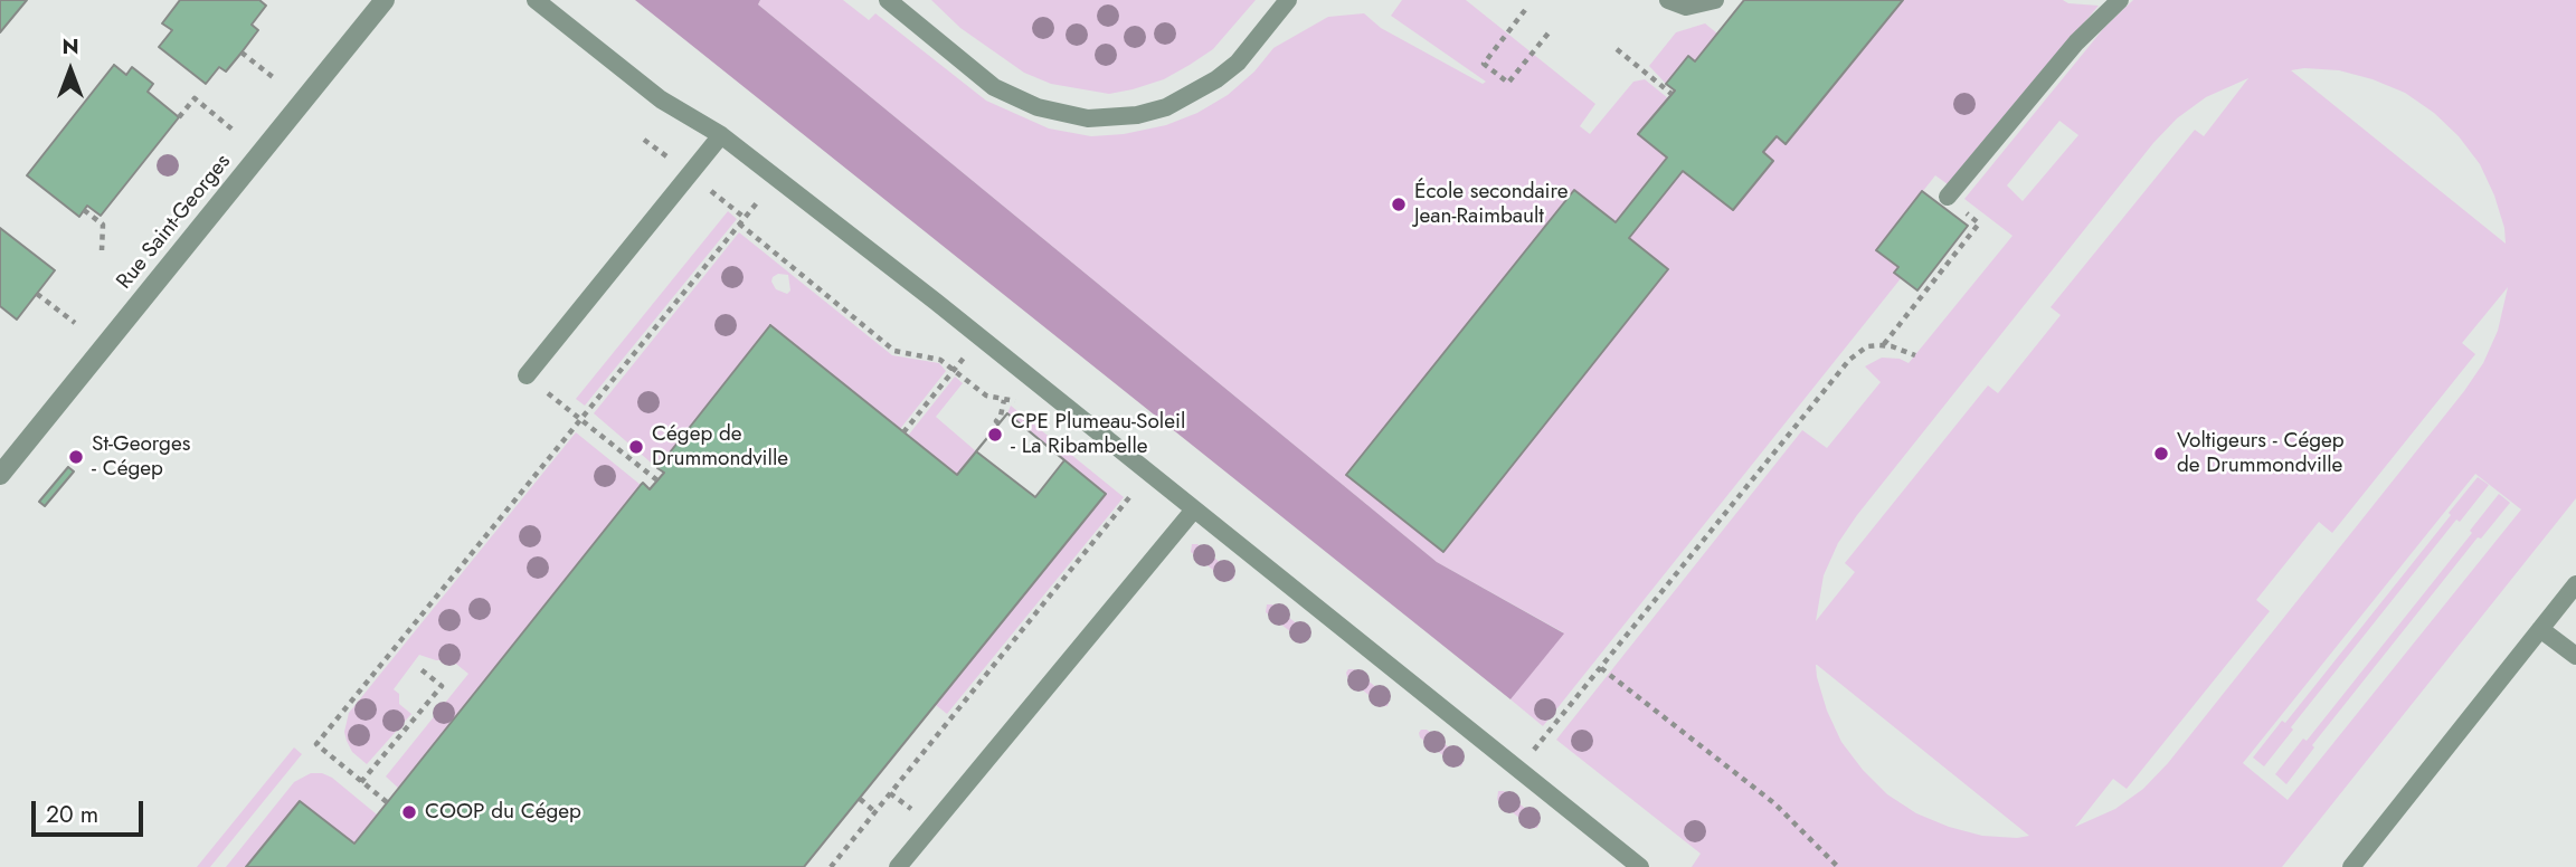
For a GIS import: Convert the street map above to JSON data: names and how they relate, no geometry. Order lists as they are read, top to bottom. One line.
{"streets":{"street":["Rue Saint-Georges"]},"places":["École secondaire Jean-Raimbault","CPE Plumeau-Soleil - La Ribambelle","Cégep de Drummondville","Voltigeurs - Cégep de Drummondville","St-Georges - Cégep","COOP du Cégep"],"scale_bar":"20 m","north":"top"}
